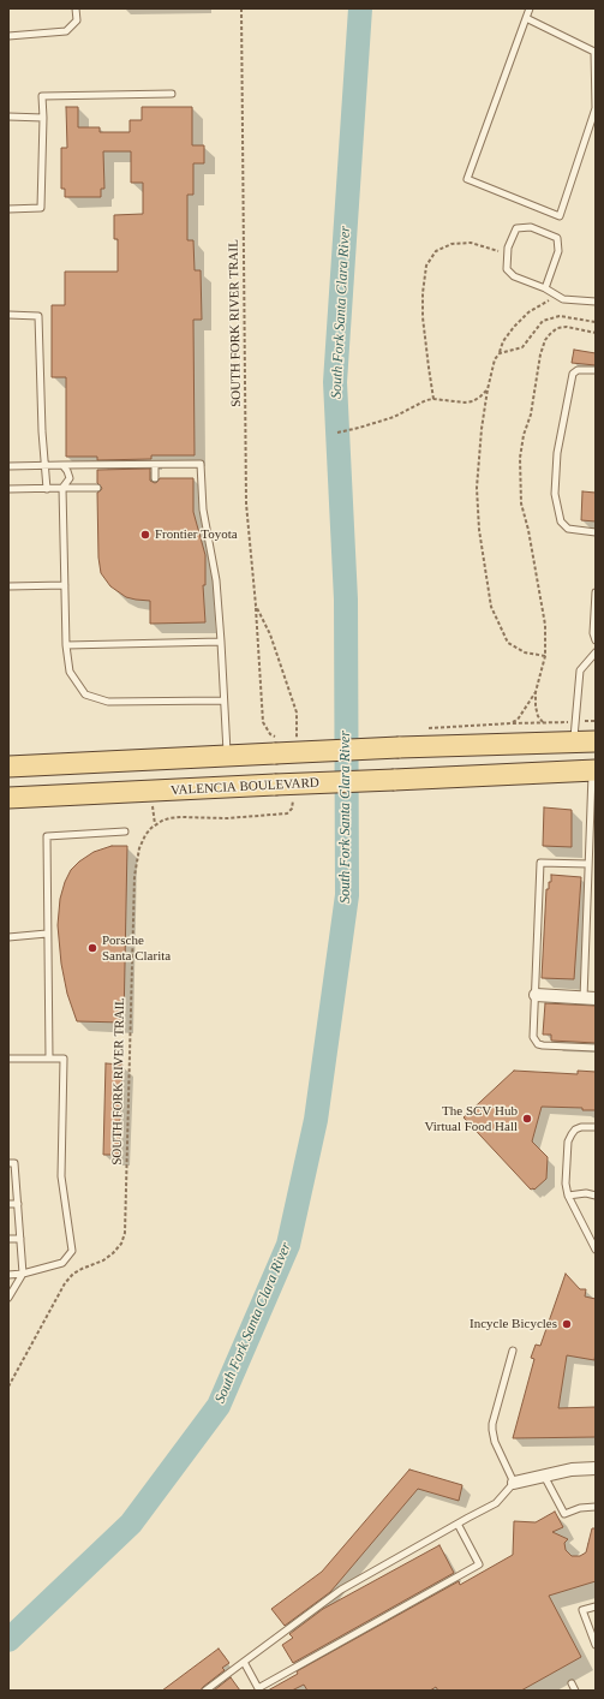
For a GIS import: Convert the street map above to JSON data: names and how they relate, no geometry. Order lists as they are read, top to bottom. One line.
{"streets":{"main road":["VALENCIA BOULEVARD"],"path":["SOUTH FORK RIVER TRAIL"]},"water":["South Fork Santa Clara River"],"places":["Frontier Toyota","Porsche Santa Clarita","The SCV Hub Virtual Food Hall","Incycle Bicycles"]}
